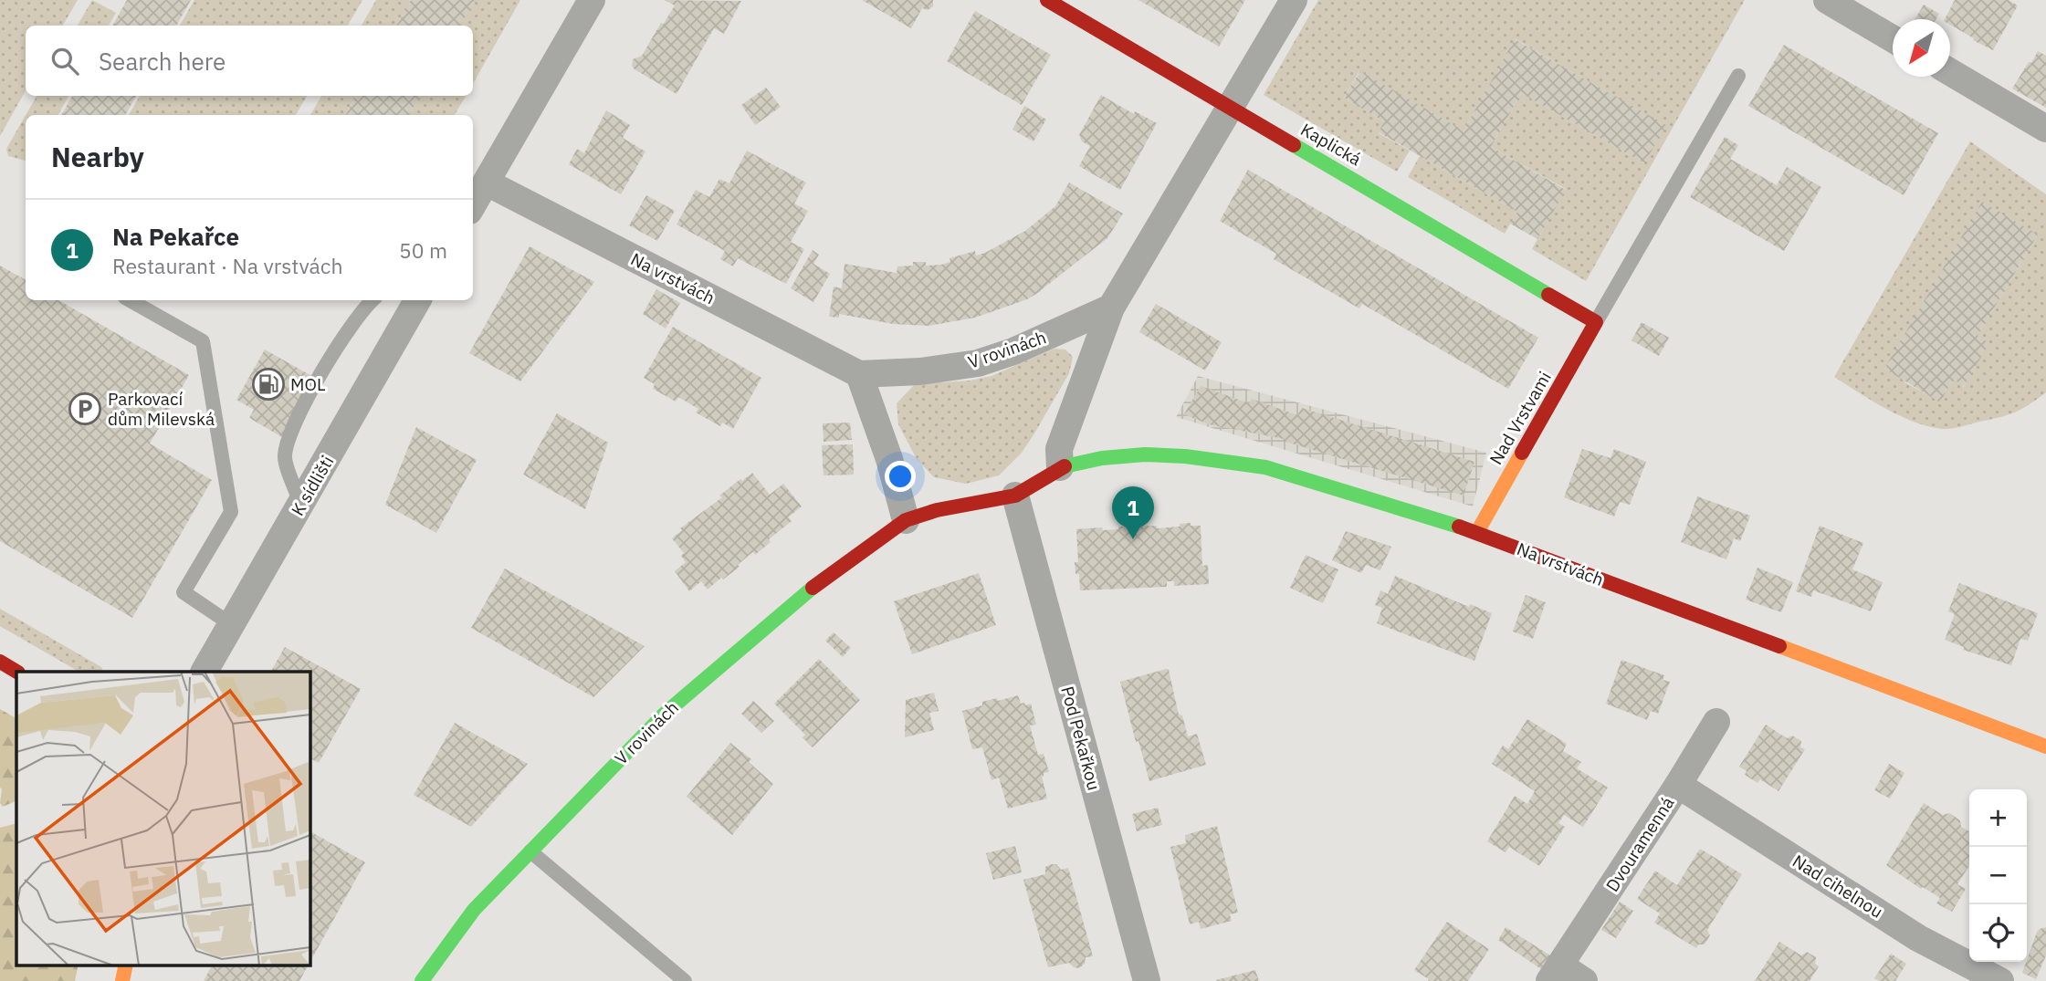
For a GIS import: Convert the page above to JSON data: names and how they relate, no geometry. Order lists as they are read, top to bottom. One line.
{"streets":{"street":["Kaplická","Na vrstvách","V rovinách","Nad Vrstvami","K sídlišti","Pod Pekařkou","Dvouramenná","Nad cihelnou"]},"crossings":[["Kaplická","Nad Vrstvami"],["Na vrstvách","V rovinách"],["Na vrstvách","Nad Vrstvami"],["V rovinách","Pod Pekařkou"],["Dvouramenná","Nad cihelnou"]],"places":{"fuel station":["MOL"],"parking":["Parkovací dům Milevská"]},"north":"bottom left","page":{"search":"Search here","heading":"Nearby","list":[{"mark":"1","name":"Na Pekařce","note":"Restaurant · Na vrstvách","value":"50 m"}],"pins":"1","map_buttons":["+","−"]}}
